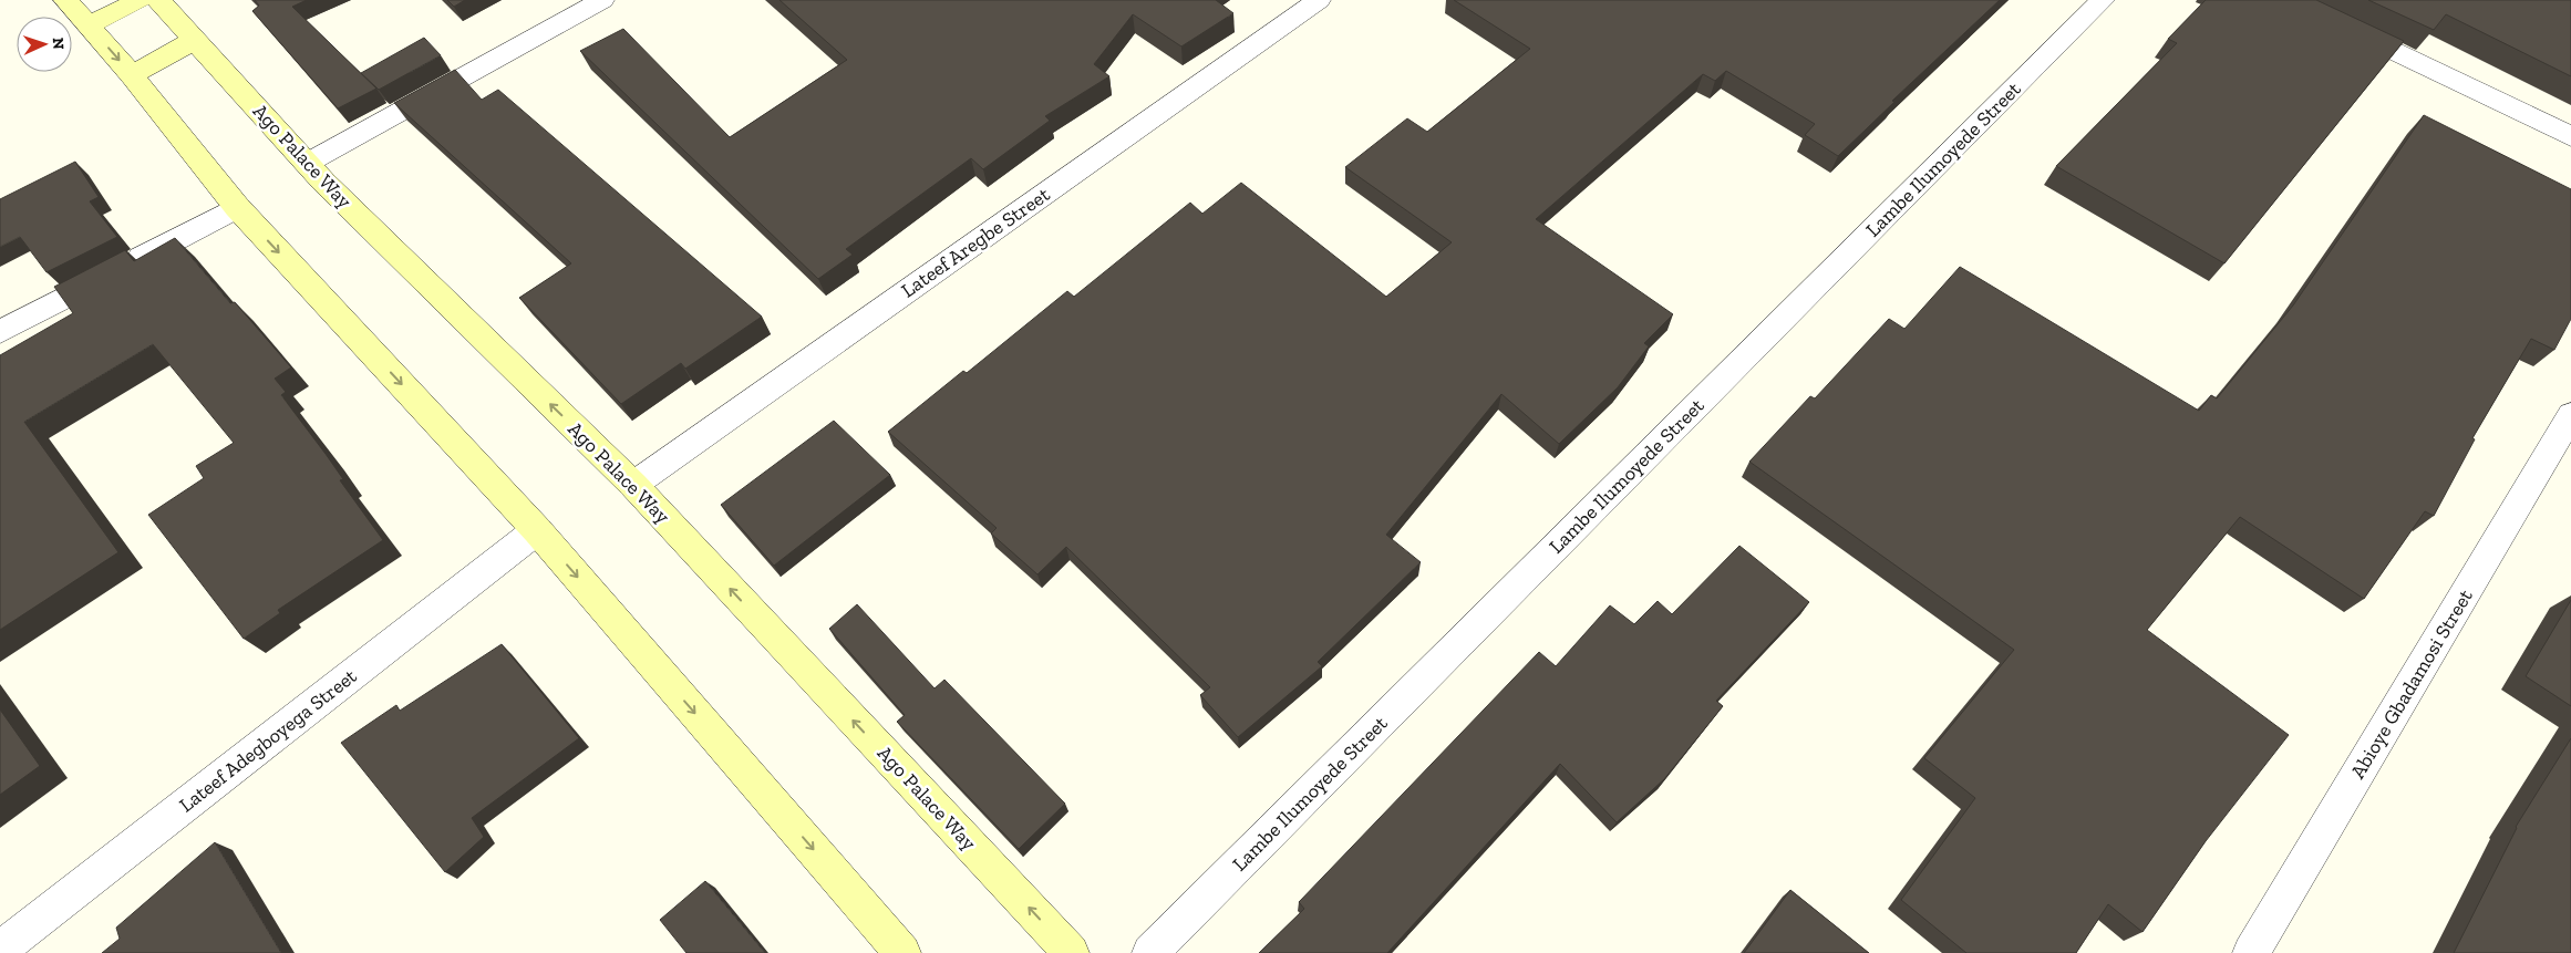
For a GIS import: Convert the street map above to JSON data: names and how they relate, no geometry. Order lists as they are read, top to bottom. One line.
{"streets":{"main road":["Ago Palace Way"],"street":["Lambe Ilumoyede Street","Lateef Aregbe Street","Abioye Gbadamosi Street","Lateef Adegboyega Street"]},"crossings":[["Ago Palace Way","Lateef Aregbe Street"]],"north":"right"}
